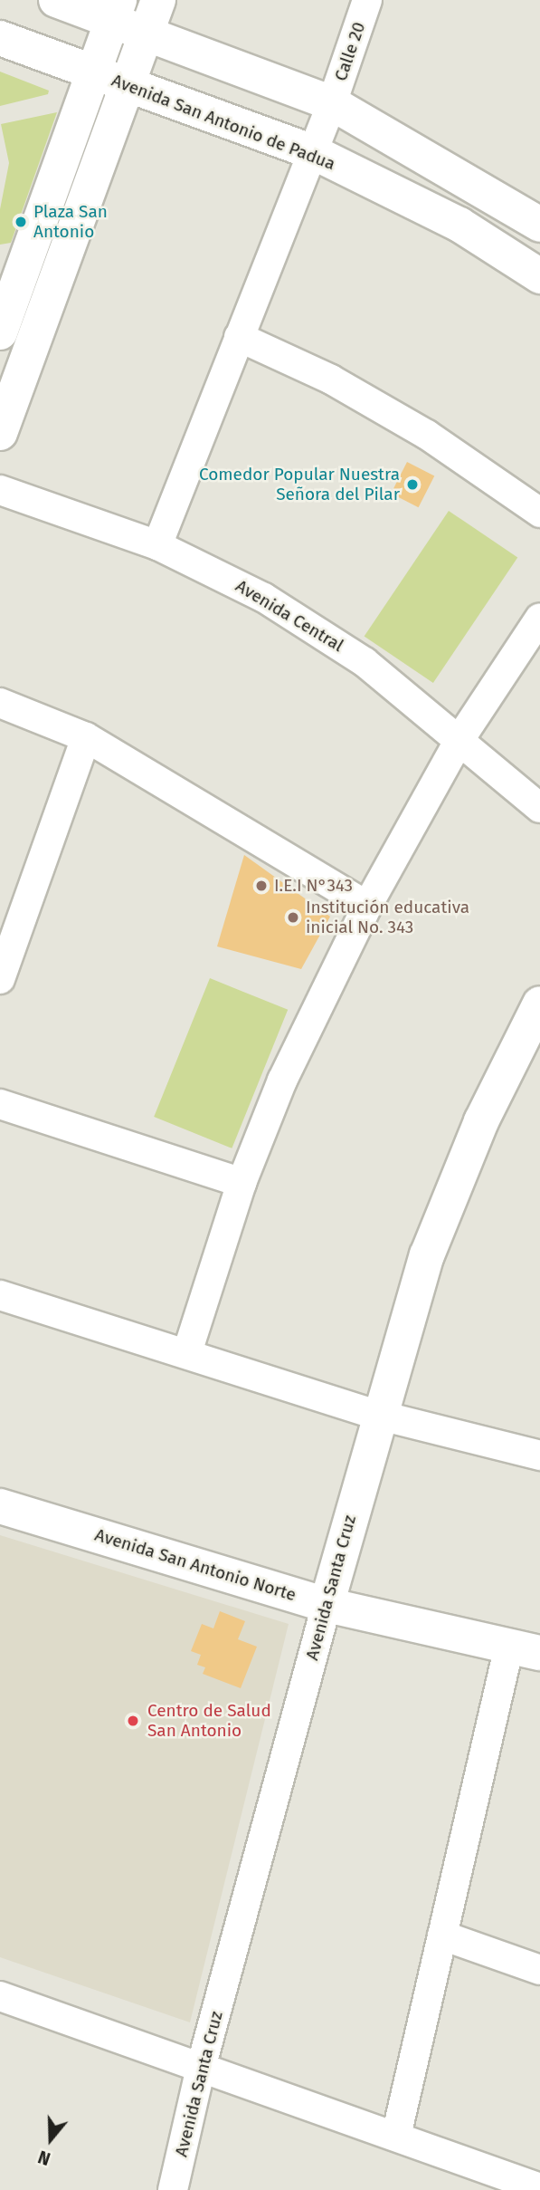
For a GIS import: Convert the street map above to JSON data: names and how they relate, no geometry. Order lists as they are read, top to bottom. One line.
{"streets":{"street":["Calle 20","Avenida San Antonio de Padua","Avenida Central","Avenida San Antonio Norte","Avenida Santa Cruz"]},"crossings":[["Calle 20","Avenida San Antonio de Padua"],["Calle 20","Avenida Central"],["Avenida San Antonio Norte","Avenida Santa Cruz"]],"places":["Plaza San Antonio","Comedor Popular Nuestra Señora del Pilar","I.E.I N°343","Institución educativa inicial No. 343","Centro de Salud San Antonio"],"north":"bottom"}
